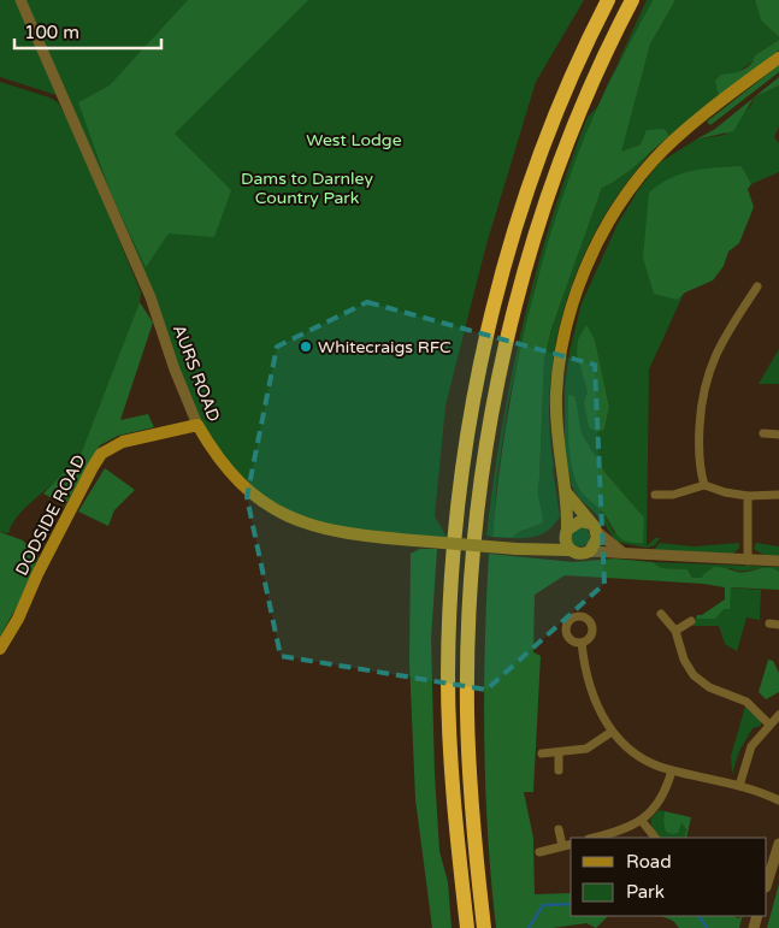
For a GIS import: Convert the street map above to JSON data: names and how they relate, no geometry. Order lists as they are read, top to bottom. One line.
{"streets":{"main road":["AURS ROAD","DODSIDE ROAD"]},"crossings":[["AURS ROAD","DODSIDE ROAD"]],"parks":["West Lodge","Dams to Darnley Country Park"],"places":["Whitecraigs RFC"],"legend":["Road","Park"],"scale_bar":"100 m"}
